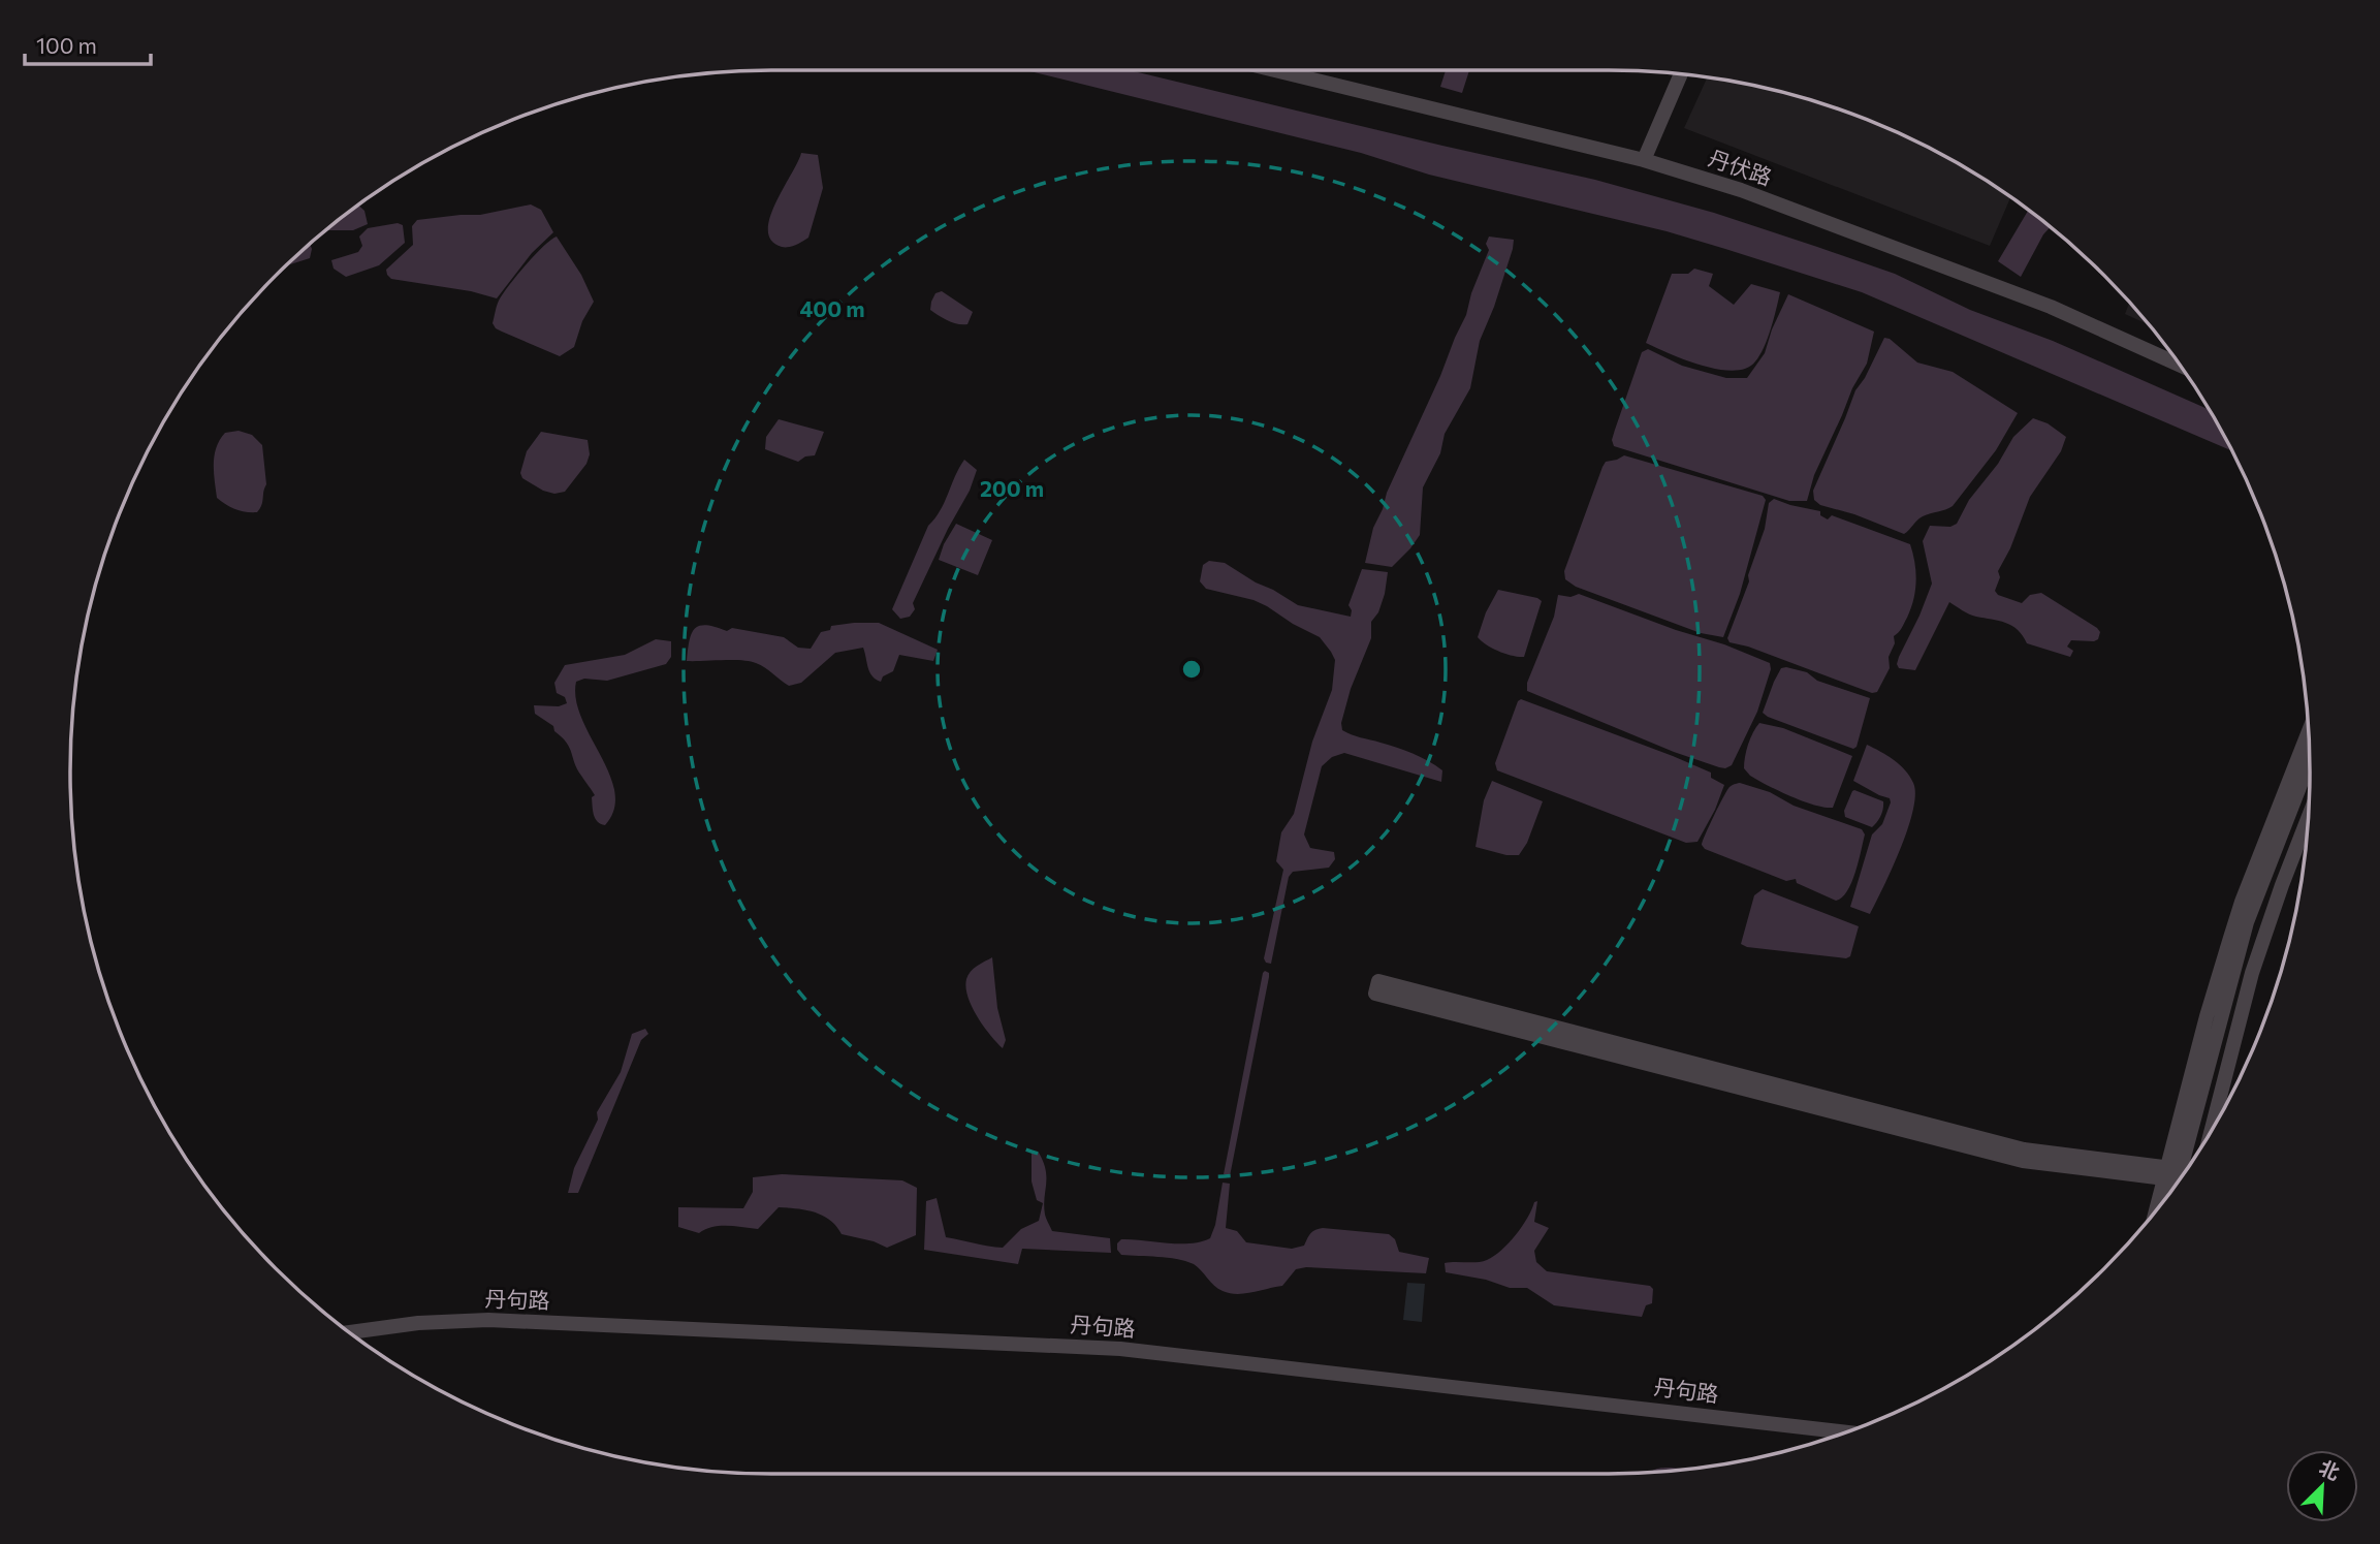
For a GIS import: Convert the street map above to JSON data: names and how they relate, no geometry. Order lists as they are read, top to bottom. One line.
{"streets":{"main road":["丹伏路","丹句路"]},"scale_bar":"100 m","north":"top right","rings":["400 m","200 m"]}
